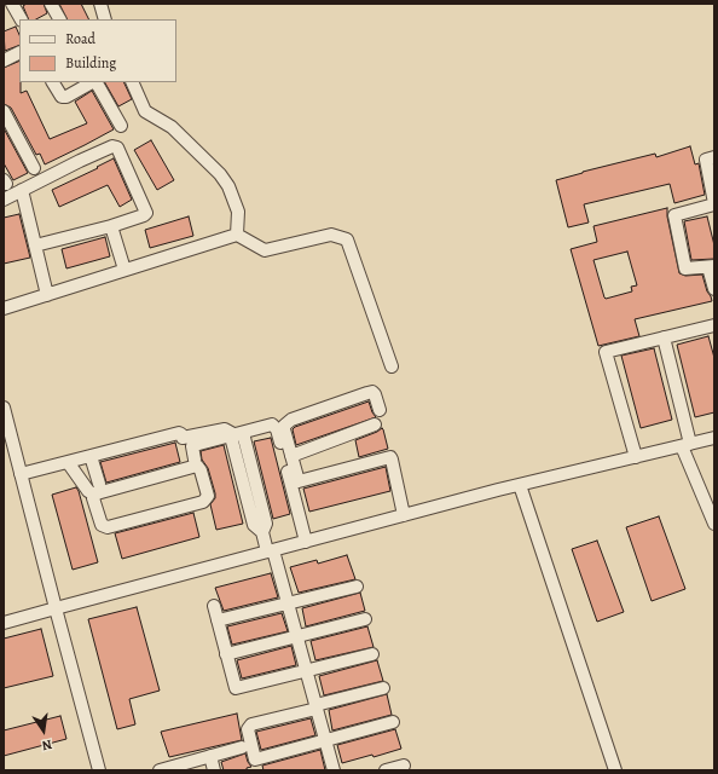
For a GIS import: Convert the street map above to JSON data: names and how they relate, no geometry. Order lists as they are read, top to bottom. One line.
{"legend":["Road","Building"],"north":"bottom"}
